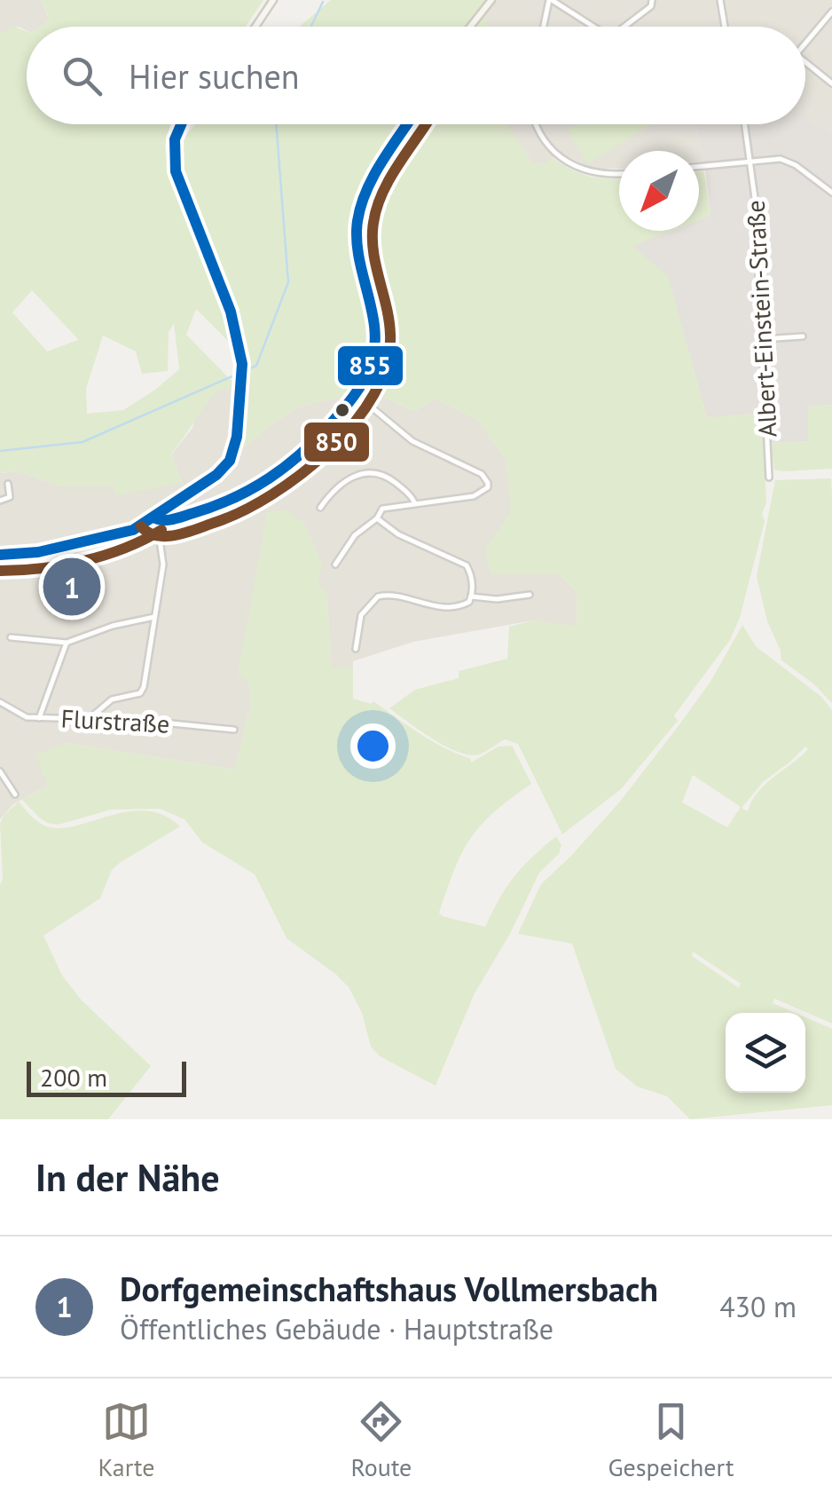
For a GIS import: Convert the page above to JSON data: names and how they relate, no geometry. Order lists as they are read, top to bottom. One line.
{"streets":{"street":["Albert-Einstein-Straße","Flurstraße"]},"lines":["transit line 855","transit line 850"],"scale_bar":"200 m","north":"bottom left","page":{"search":"Hier suchen","pins":"1","scale":"200 m","heading":"In der Nähe","list":[{"mark":"1","name":"Dorfgemeinschaftshaus Vollmersbach","note":"Öffentliches Gebäude · Hauptstraße","value":"430 m"}],"nav":["Karte","Route","Gespeichert"]}}
